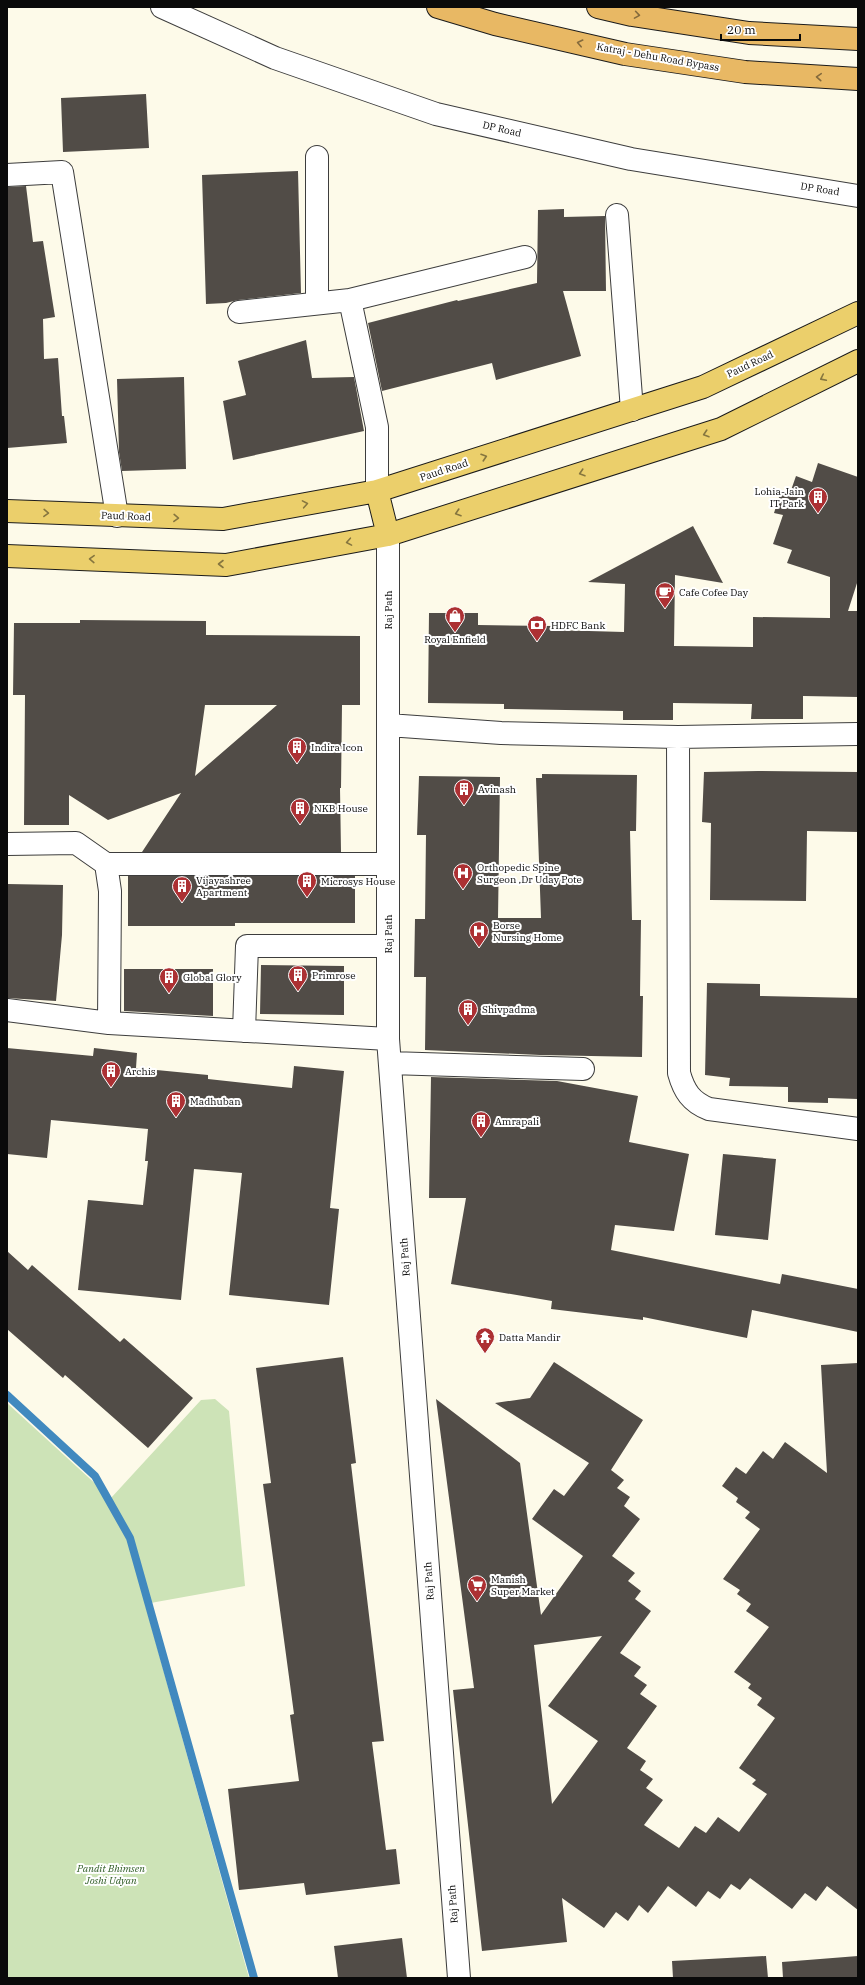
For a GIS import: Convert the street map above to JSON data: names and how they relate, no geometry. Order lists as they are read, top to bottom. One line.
{"streets":{"highway":["Katraj - Dehu Road Bypass"],"main road":["Paud Road"],"street":["DP Road","Raj Path"]},"parks":["Pandit Bhimsen Joshi Udyan"],"places":{"building":["Lohia-Jain IT Park","Indira Icon","Avinash","NKB House","Microsys House","Vijayashree Apartment","Primrose","Global Glory","Shivpadma","Archis","Madhuban","Amrapali"],"cafe":["Cafe Cofee Day"],"shop":["Royal Enfield"],"bank":["HDFC Bank"],"hospital":["Orthopedic Spine Surgeon ,Dr Uday Pote","Borse Nursing Home"],"temple":["Datta Mandir"],"supermarket":["Manish Super Market"]},"scale_bar":"20 m"}
